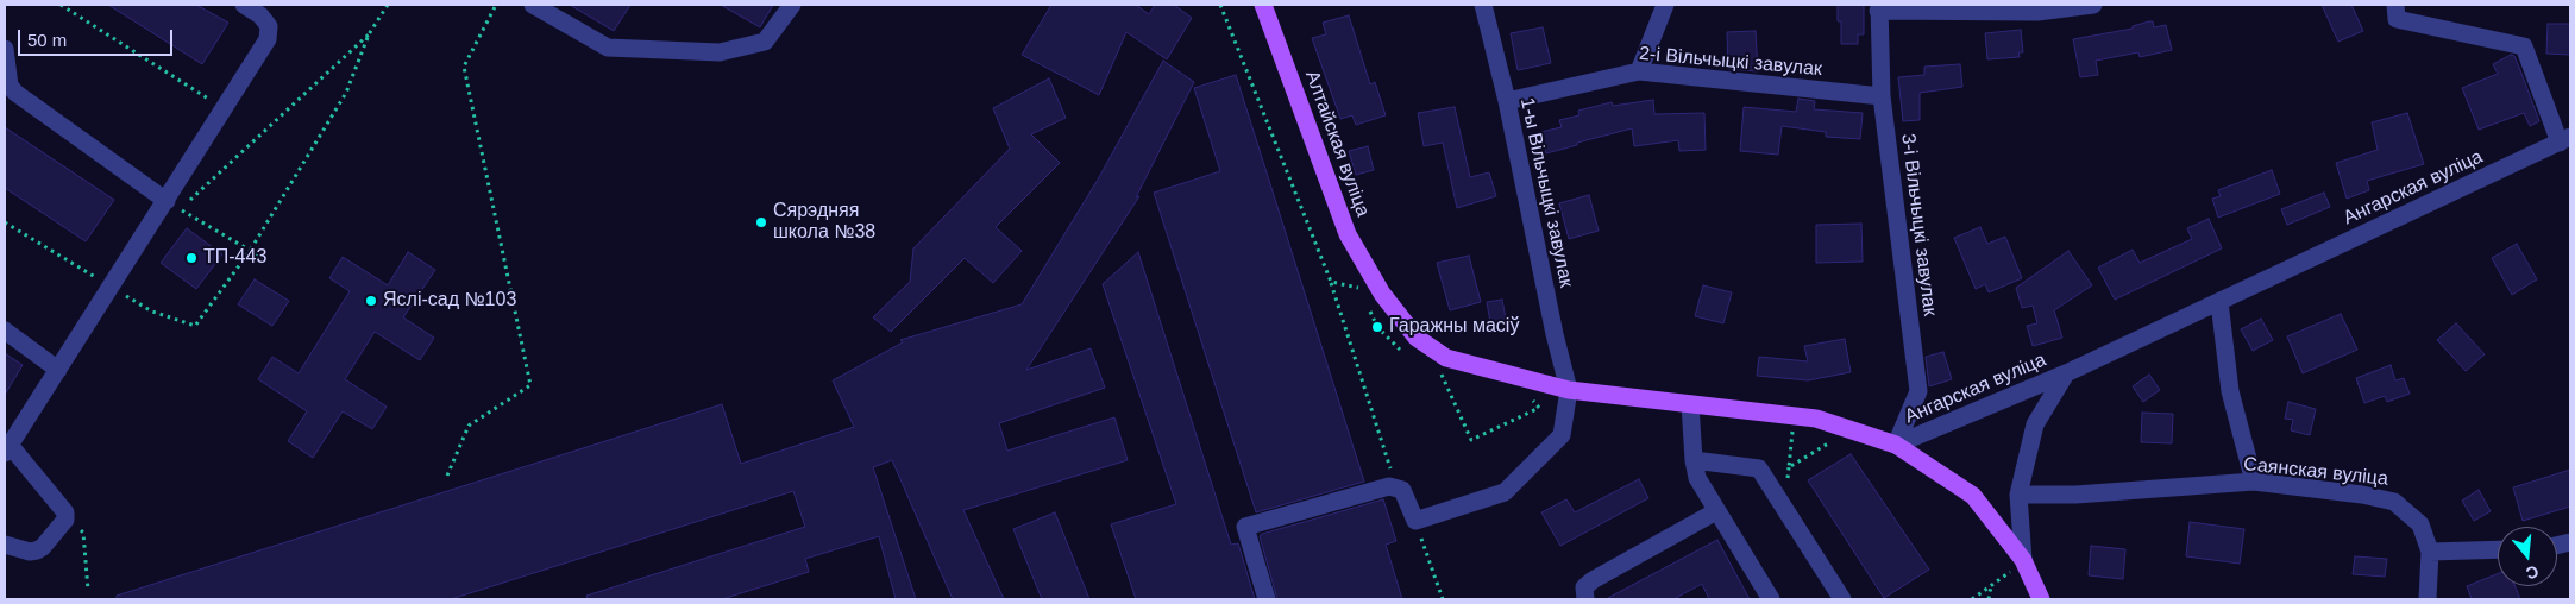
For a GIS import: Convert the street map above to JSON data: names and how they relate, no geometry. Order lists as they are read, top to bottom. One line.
{"streets":{"main road":["Алтайская вуліца","Ангарская вуліца"],"street":["2-і Вільчыцкі завулак","1-ы Вільчыцкі завулак","3-і Вільчыцкі завулак","Саянская вуліца"]},"crossings":[["2-і Вільчыцкі завулак","1-ы Вільчыцкі завулак"],["2-і Вільчыцкі завулак","3-і Вільчыцкі завулак"],["Алтайская вуліца","Ангарская вуліца"],["Ангарская вуліца","1-ы Вільчыцкі завулак"],["Ангарская вуліца","3-і Вільчыцкі завулак"]],"places":["Сярэдняя школа №38","ТП-443","Яслі-сад №103","Гаражны масіў"],"scale_bar":"50 m","north":"bottom"}
